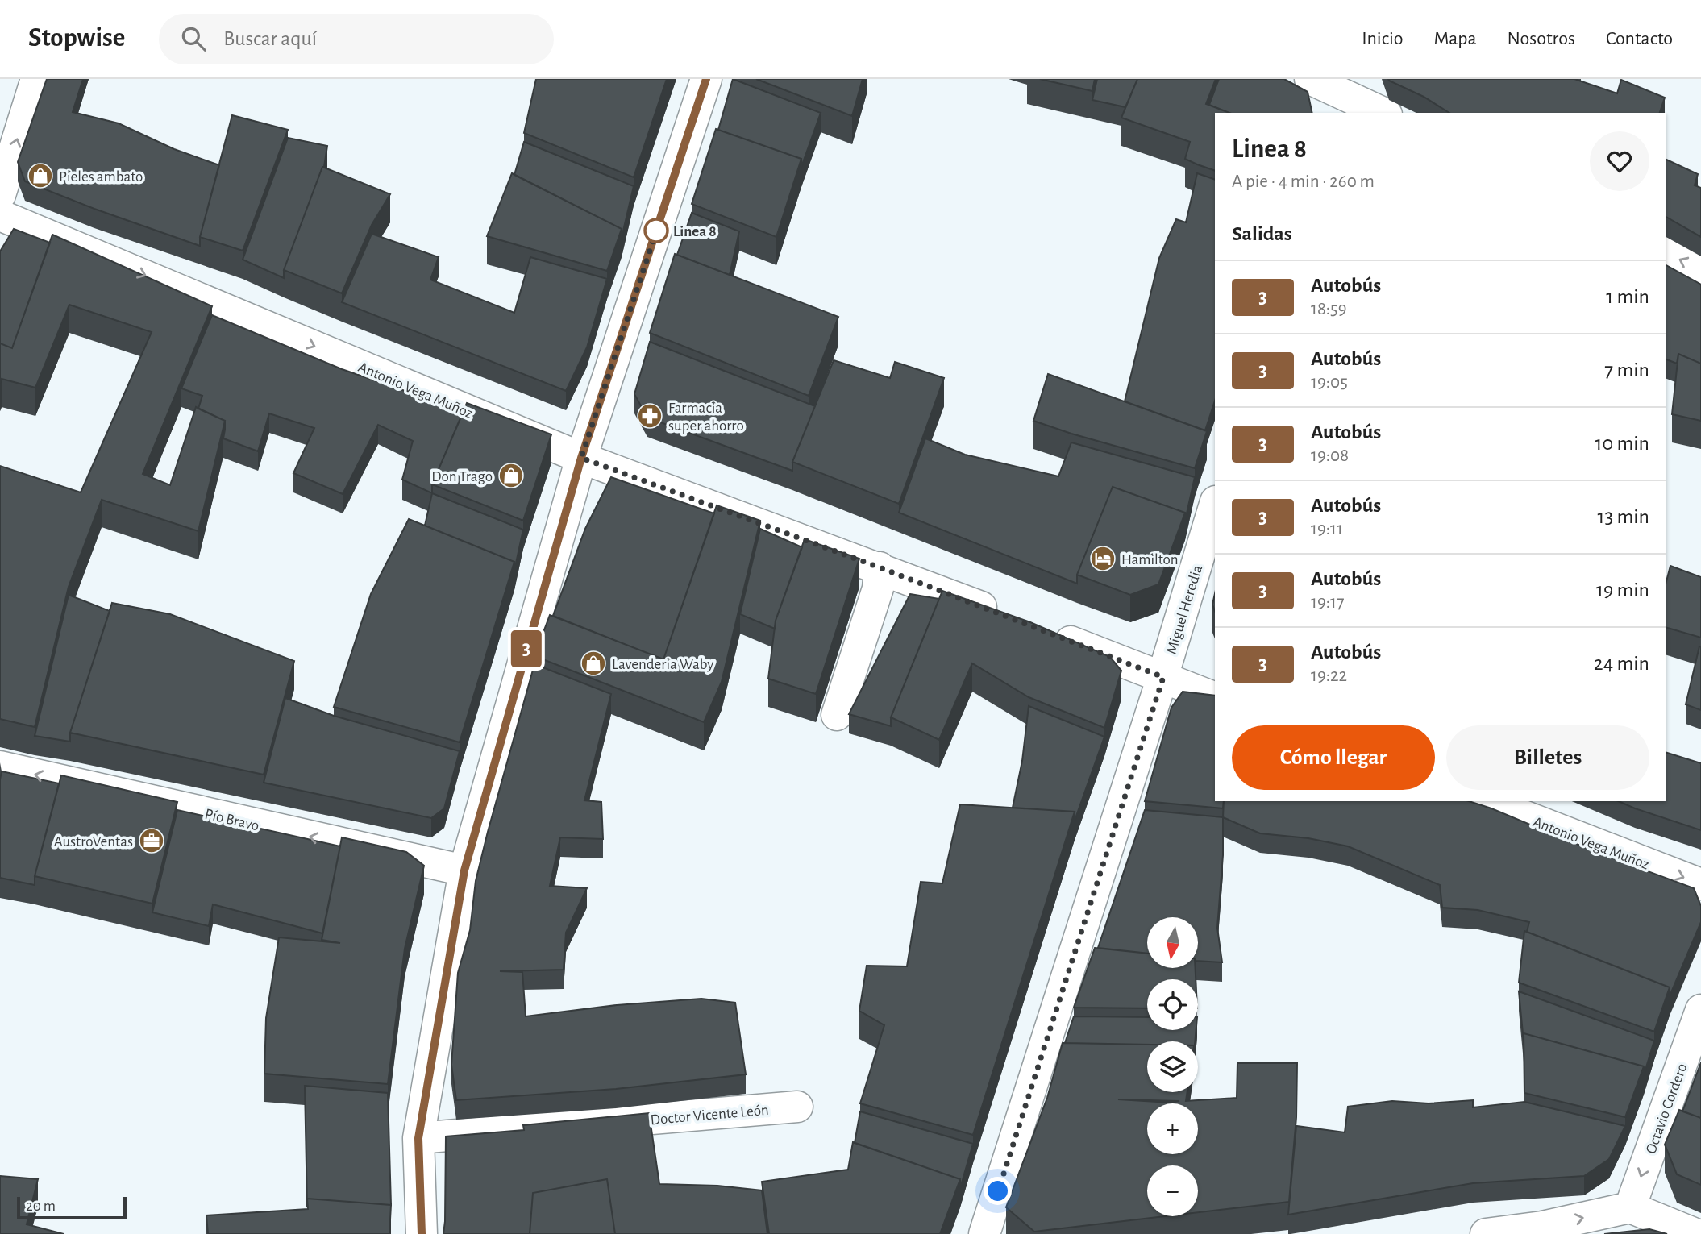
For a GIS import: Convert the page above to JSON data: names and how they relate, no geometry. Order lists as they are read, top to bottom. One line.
{"streets":{"street":["Antonio Vega Muñoz","Miguel Heredia","Pío Bravo","Octavio Cordero","Doctor Vicente León"]},"one_way":["Antonio Vega Muñoz","Pío Bravo","Octavio Cordero"],"places":{"shop":["Pieles ambato","Don Trago","Lavenderia Waby"],"other":["Linea 8"],"pharmacy":["Farmacia super ahorro"],"hotel":["Hamilton"],"office":["AustroVentas"]},"lines":["bus line 3"],"scale_bar":"20 m","north":"bottom","page":{"header":"Stopwise","search":"Buscar aquí","nav":["Inicio","Mapa","Nosotros","Contacto"],"on_map":"3","heading":[["Linea 8","A pie · 4 min · 260 m"],"Salidas"],"list":[{"mark":"3","name":"Autobús","note":"18:59","value":"1 min"},{"mark":"3","name":"Autobús","note":"19:05","value":"7 min"},{"mark":"3","name":"Autobús","note":"19:08","value":"10 min"},{"mark":"3","name":"Autobús","note":"19:11","value":"13 min"},{"mark":"3","name":"Autobús","note":"19:17","value":"19 min"},{"mark":"3","name":"Autobús","note":"19:22","value":"24 min"}],"buttons":["Cómo llegar","Billetes"],"map_buttons":["+","−"],"scale":"20 m"}}
